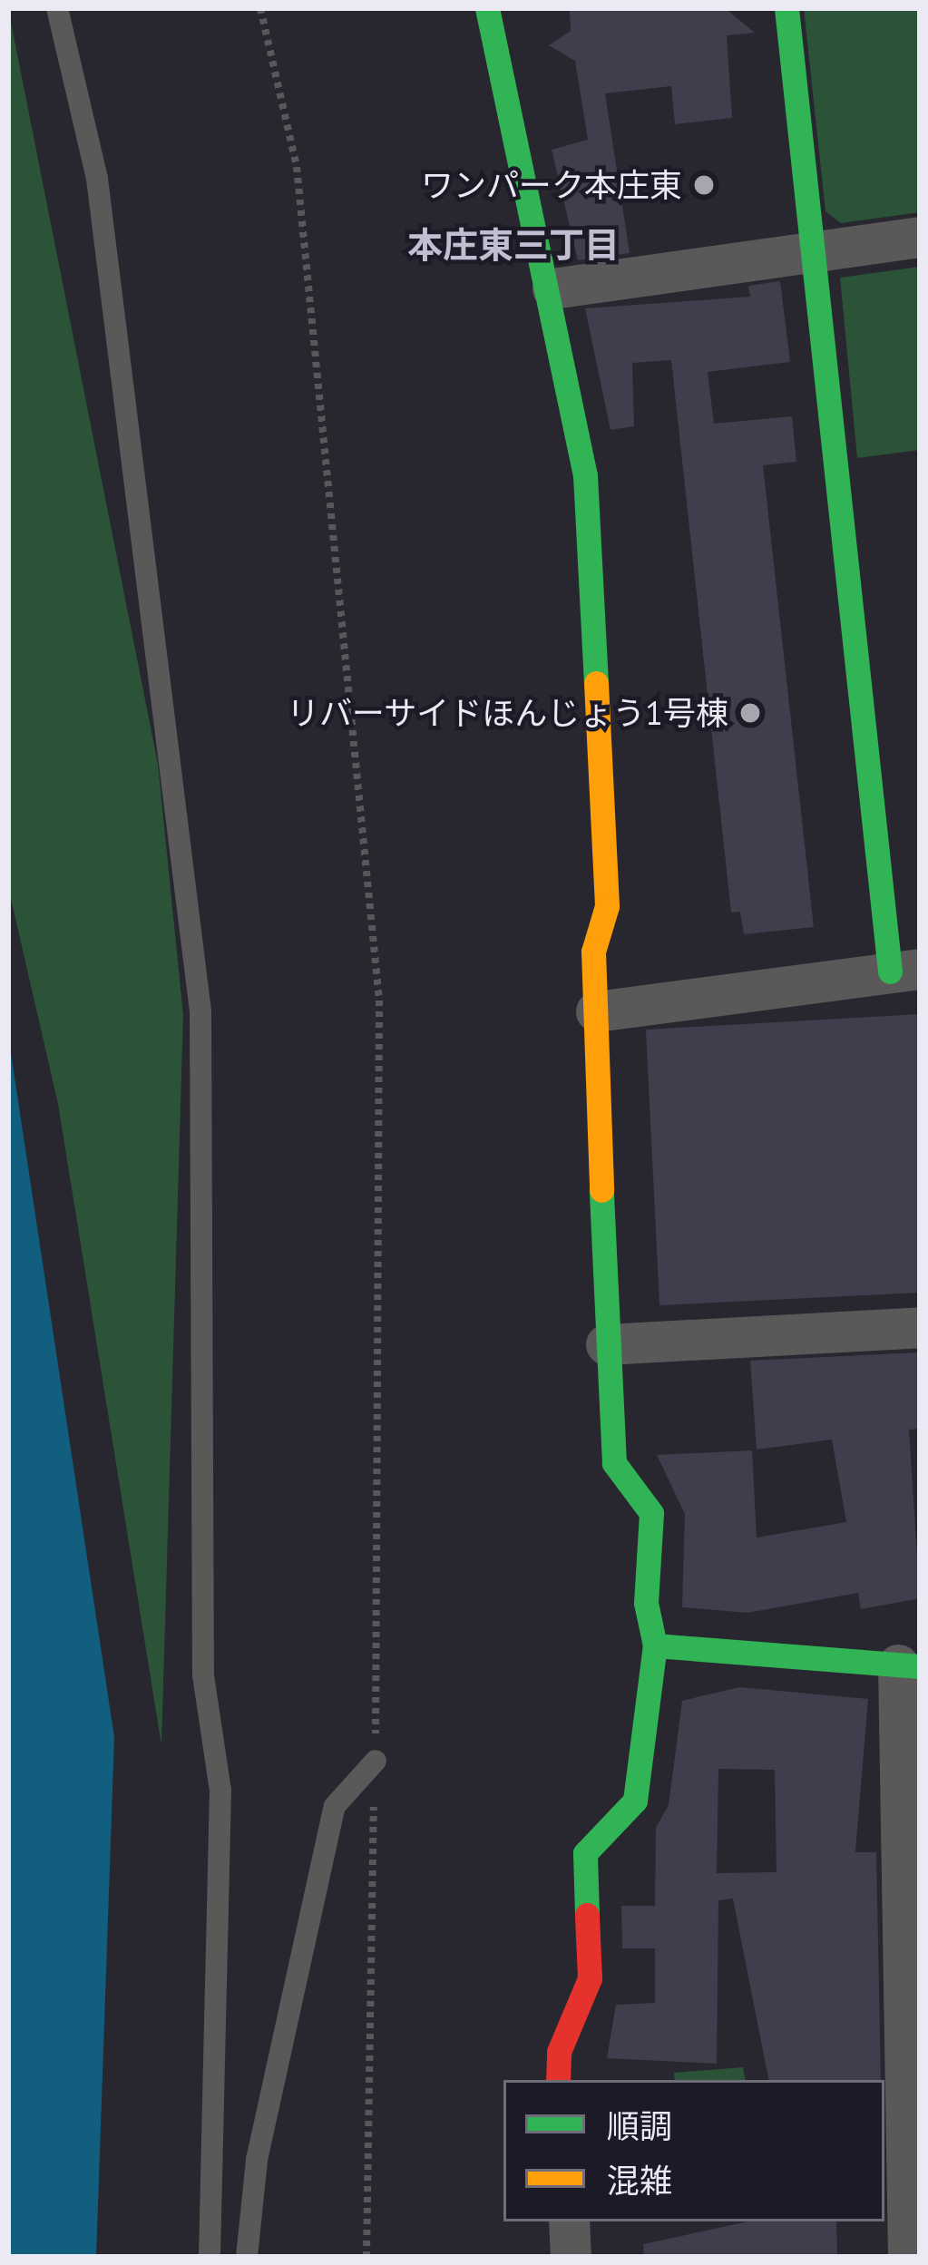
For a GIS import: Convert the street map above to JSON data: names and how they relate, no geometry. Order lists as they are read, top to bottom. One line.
{"districts":["本庄東三丁目"],"places":["ワンパーク本庄東","リバーサイドほんじょう1号棟"],"legend":["順調","混雑"]}
